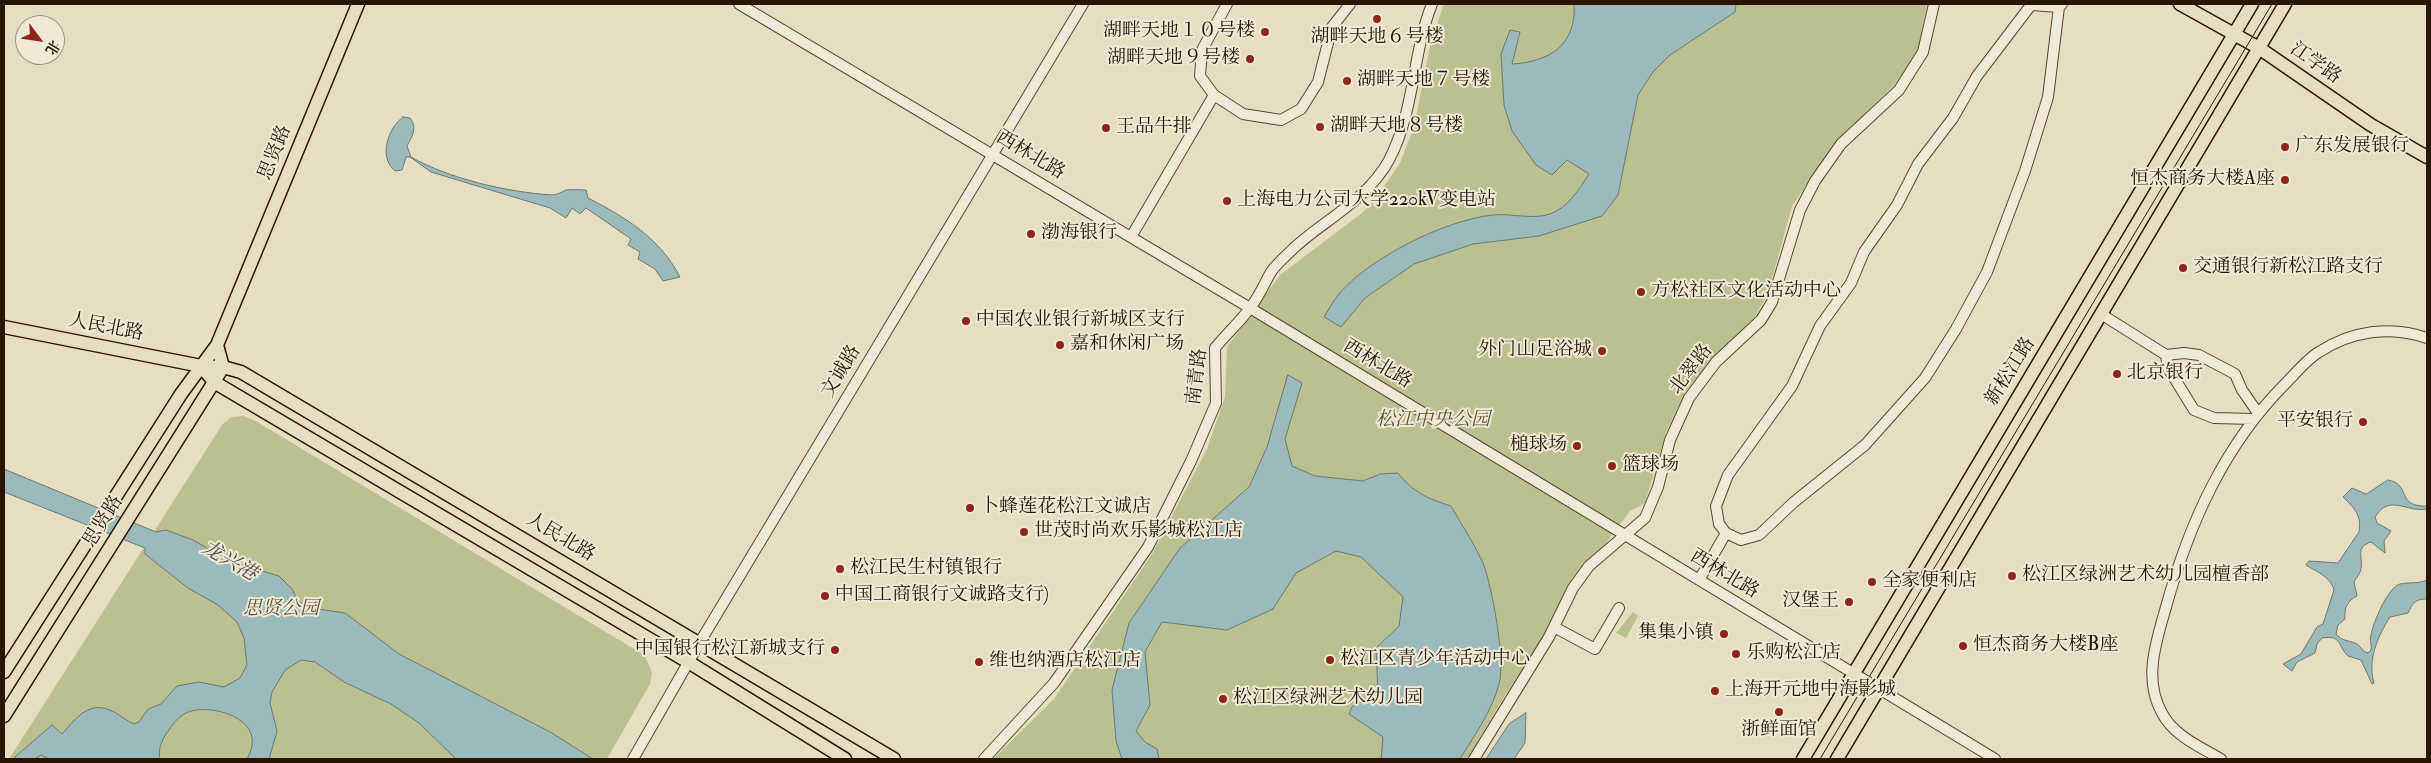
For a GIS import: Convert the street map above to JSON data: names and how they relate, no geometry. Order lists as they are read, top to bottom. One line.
{"streets":{"main road":["江学路","思贤路","人民北路","新松江路"],"street":["西林北路","北翠路","文诚路","南青路"]},"crossings":[["江学路","新松江路"],["思贤路","人民北路"],["西林北路","北翠路"],["西林北路","文诚路"],["西林北路","新松江路"],["西林北路","南青路"],["人民北路","文诚路"]],"water":["龙兴港"],"parks":["松江中央公园","思贤公园"],"places":["湖畔天地６号楼","湖畔天地１０号楼","湖畔天地９号楼","湖畔天地７号楼","湖畔天地８号楼","王品牛排","广东发展银行","恒杰商务大楼A座","上海电力公司大学220kV变电站","渤海银行","交通银行新松江路支行","方松社区文化活动中心","中国农业银行新城区支行","嘉和休闲广场","外门山足浴城","北京银行","平安银行","槌球场","篮球场","卜蜂莲花松江文诚店","世茂时尚欢乐影城松江店","松江民生村镇银行","松江区绿洲艺术幼儿园檀香部","全家便利店","中国工商银行文诚路支行)","汉堡王","集集小镇","恒杰商务大楼B座","中国银行松江新城支行","乐购松江店","松江区青少年活动中心","维也纳酒店松江店","上海开元地中海影城","松江区绿洲艺术幼儿园","浙鲜面馆"],"north":"bottom right"}
